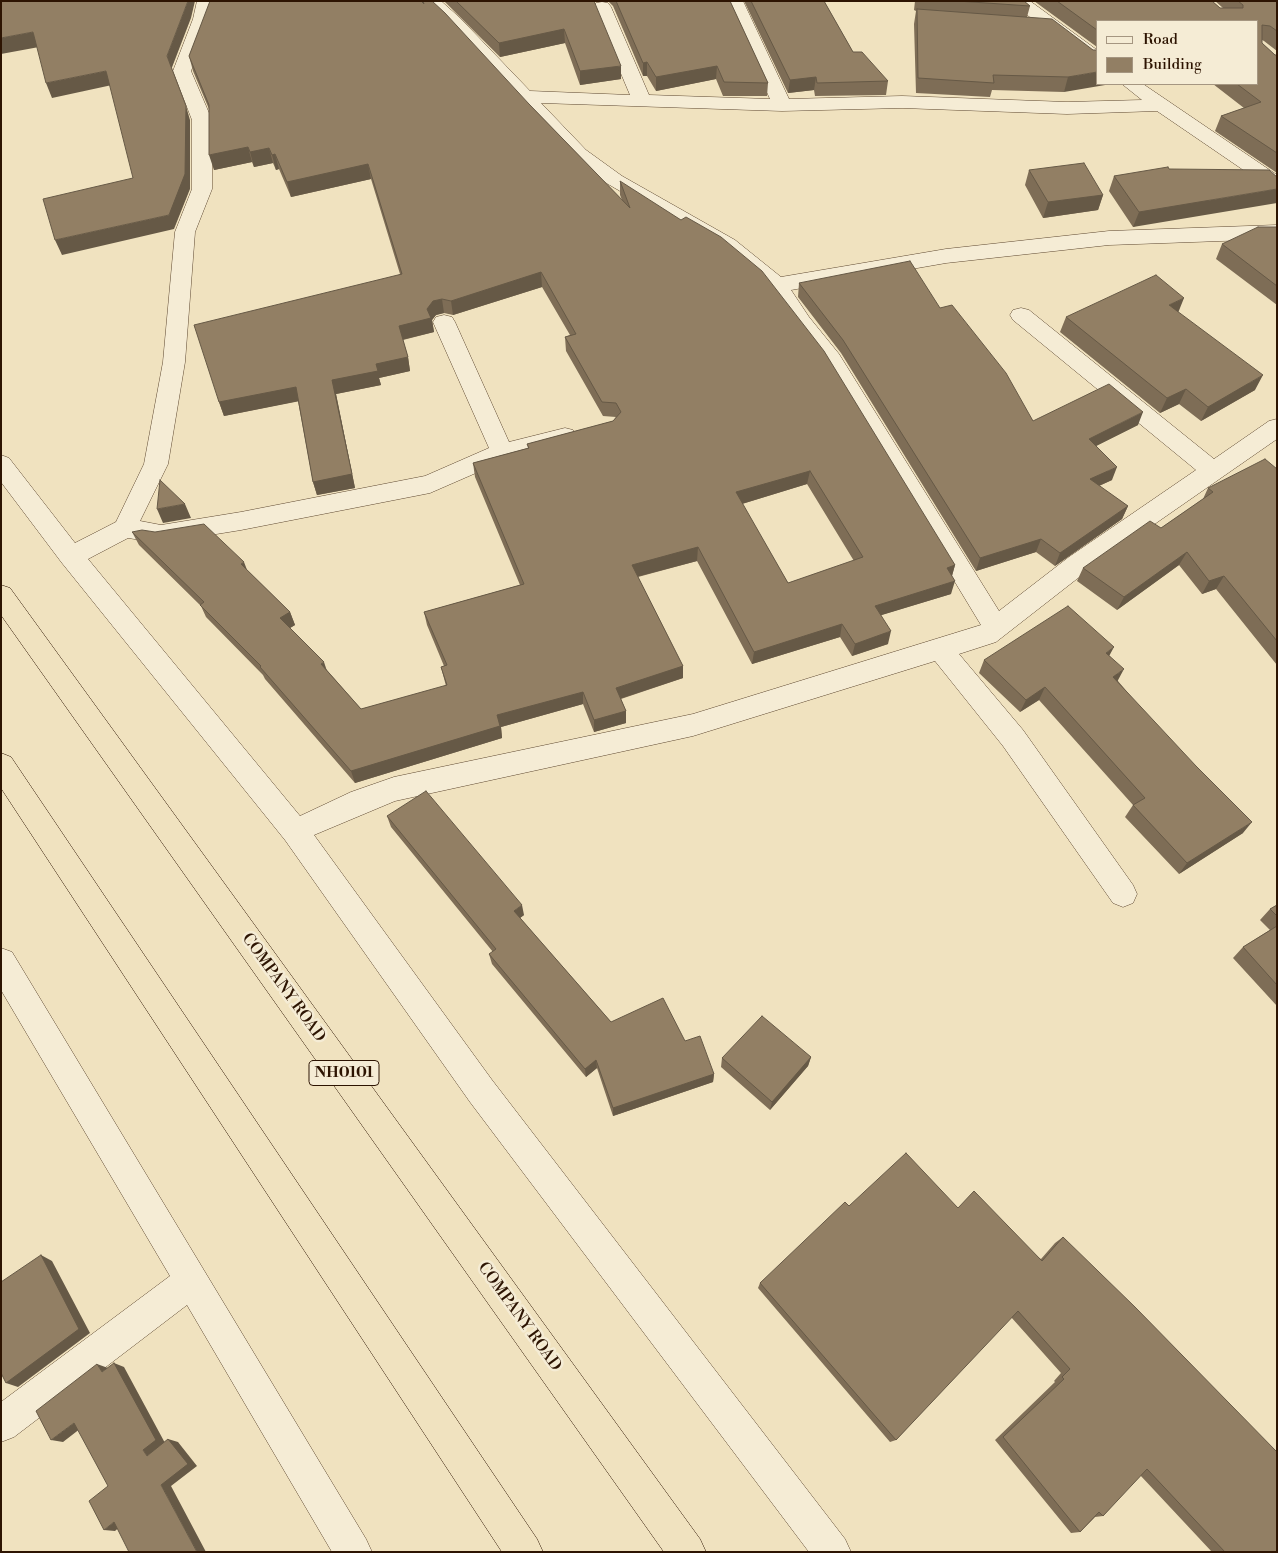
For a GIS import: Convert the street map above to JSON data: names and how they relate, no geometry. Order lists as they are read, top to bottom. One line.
{"streets":{"highway":["COMPANY ROAD","NH0101"]},"legend":["Road","Building"]}
